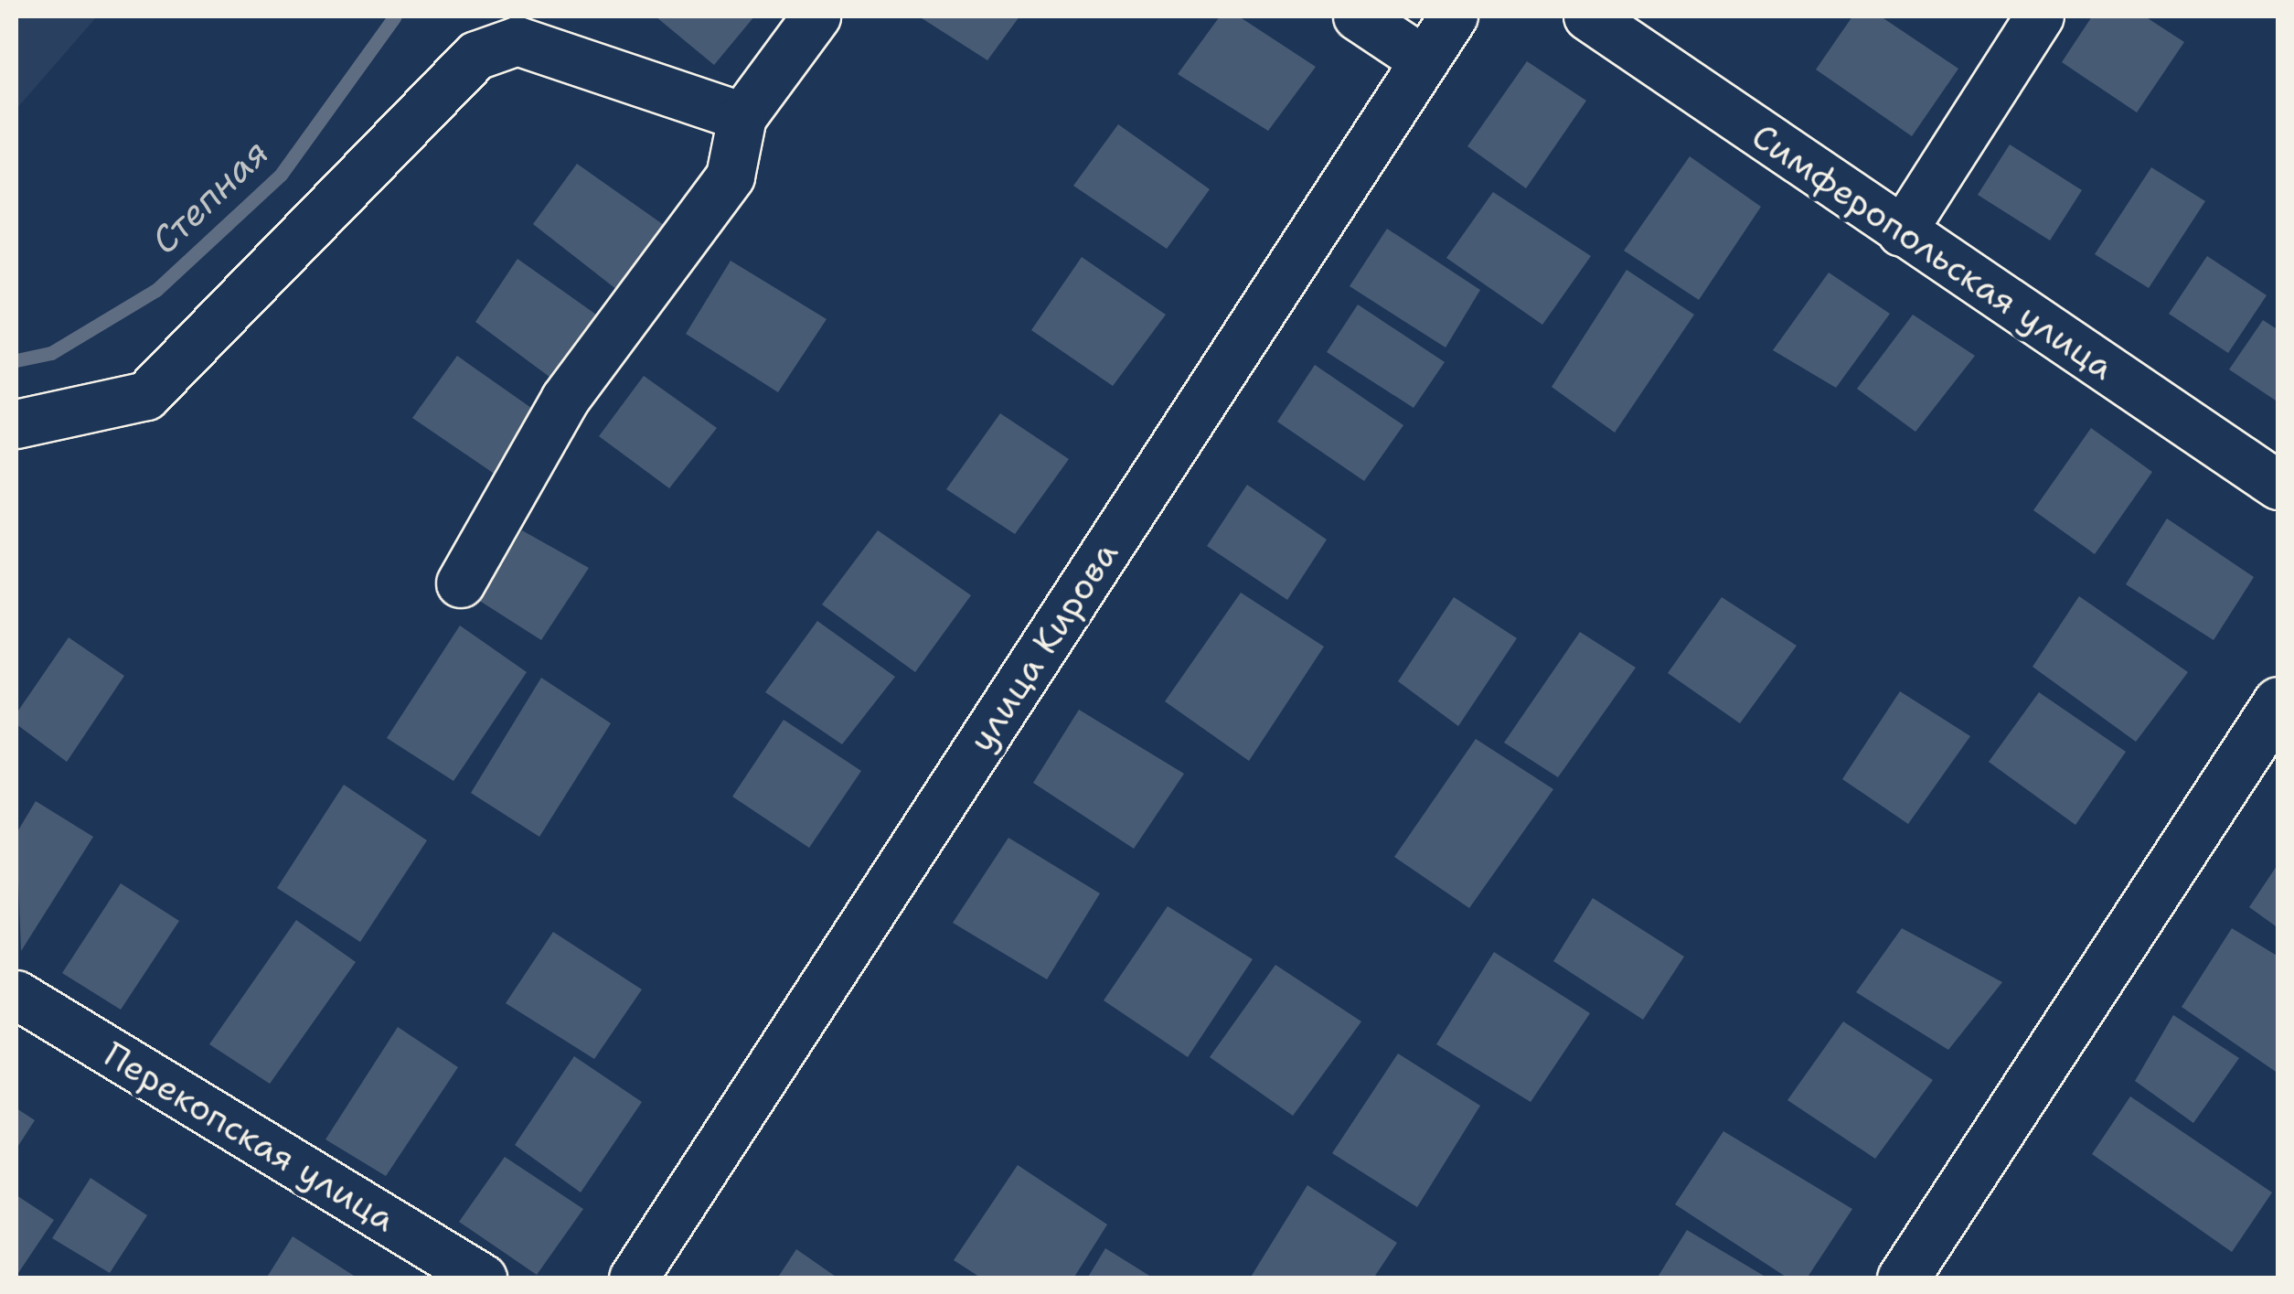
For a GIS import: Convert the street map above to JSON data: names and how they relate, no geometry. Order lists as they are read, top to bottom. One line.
{"streets":{"street":["Симферопольская улица","улица Кирова","Перекопская улица"]},"water":["Степная"]}
